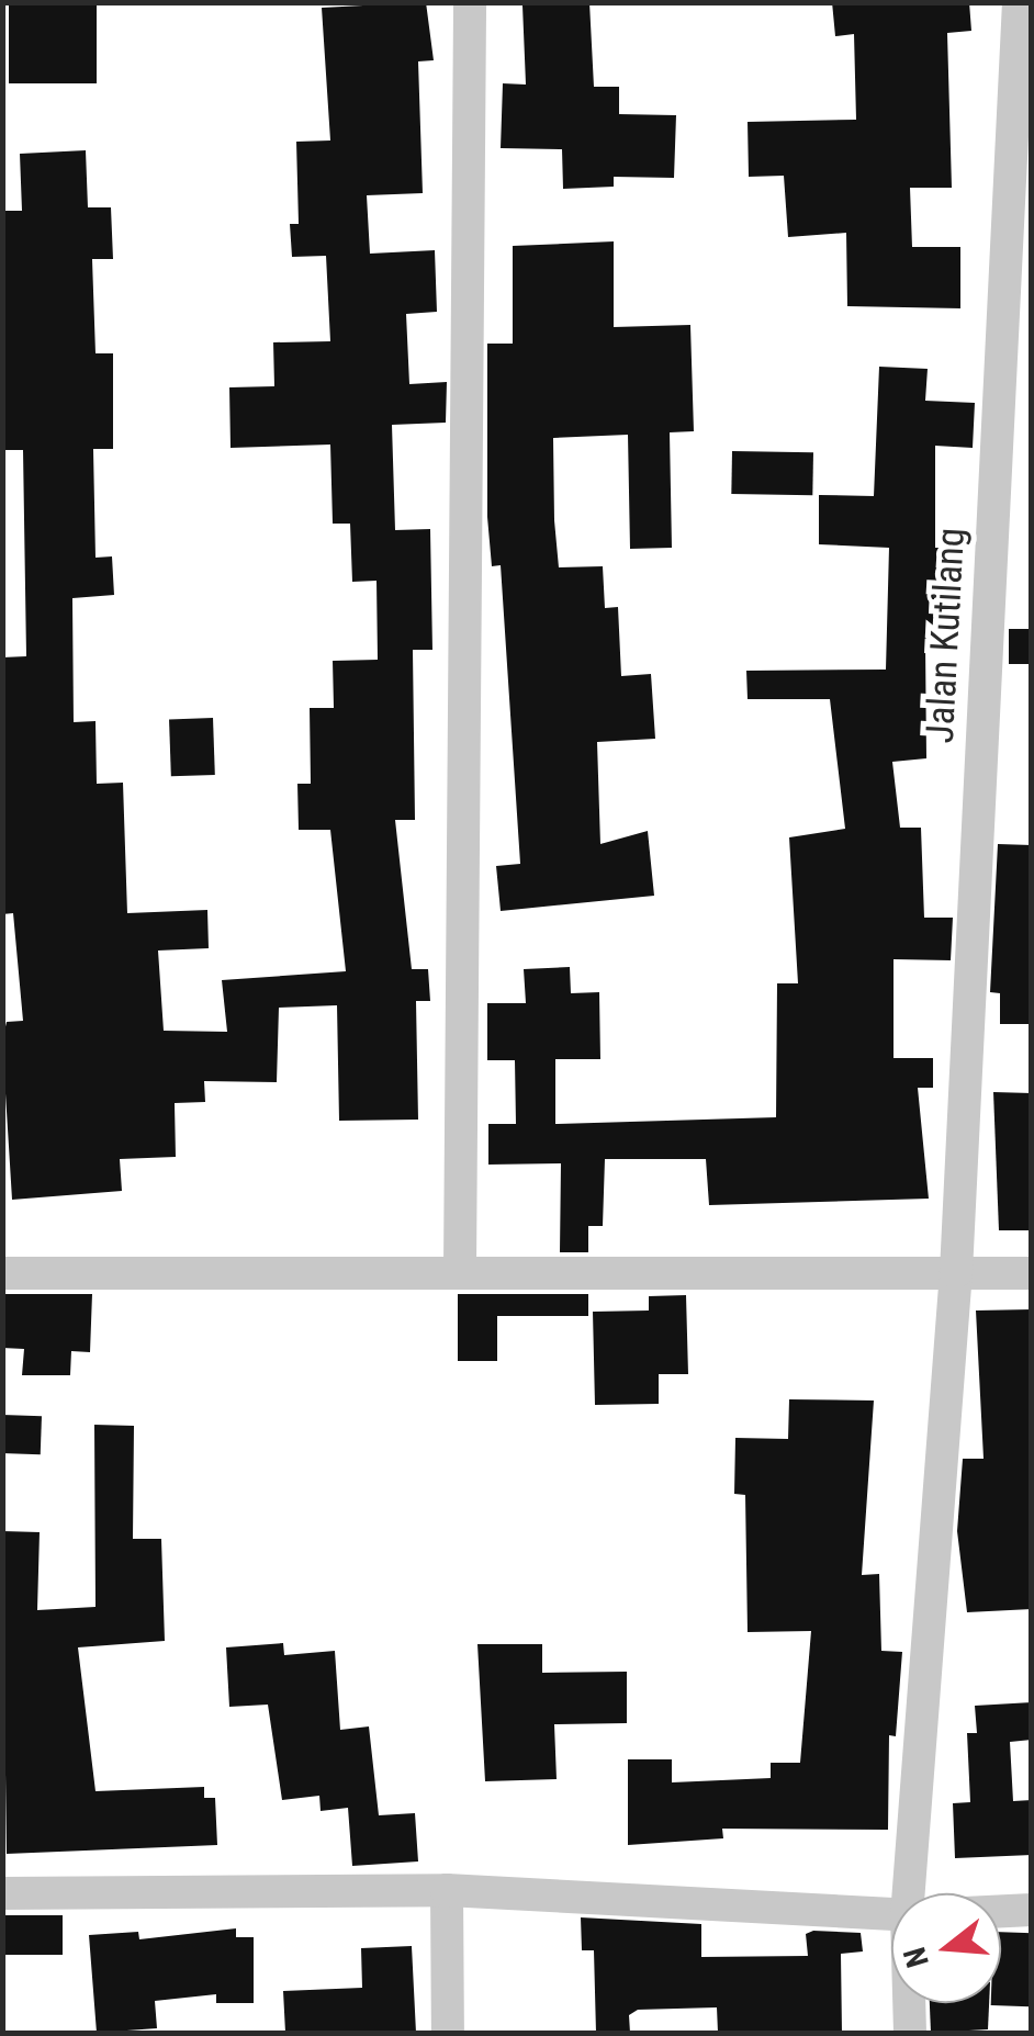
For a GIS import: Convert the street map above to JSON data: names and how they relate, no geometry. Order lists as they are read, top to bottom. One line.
{"streets":{"street":["Jalan Kutilang"]},"north":"left"}
